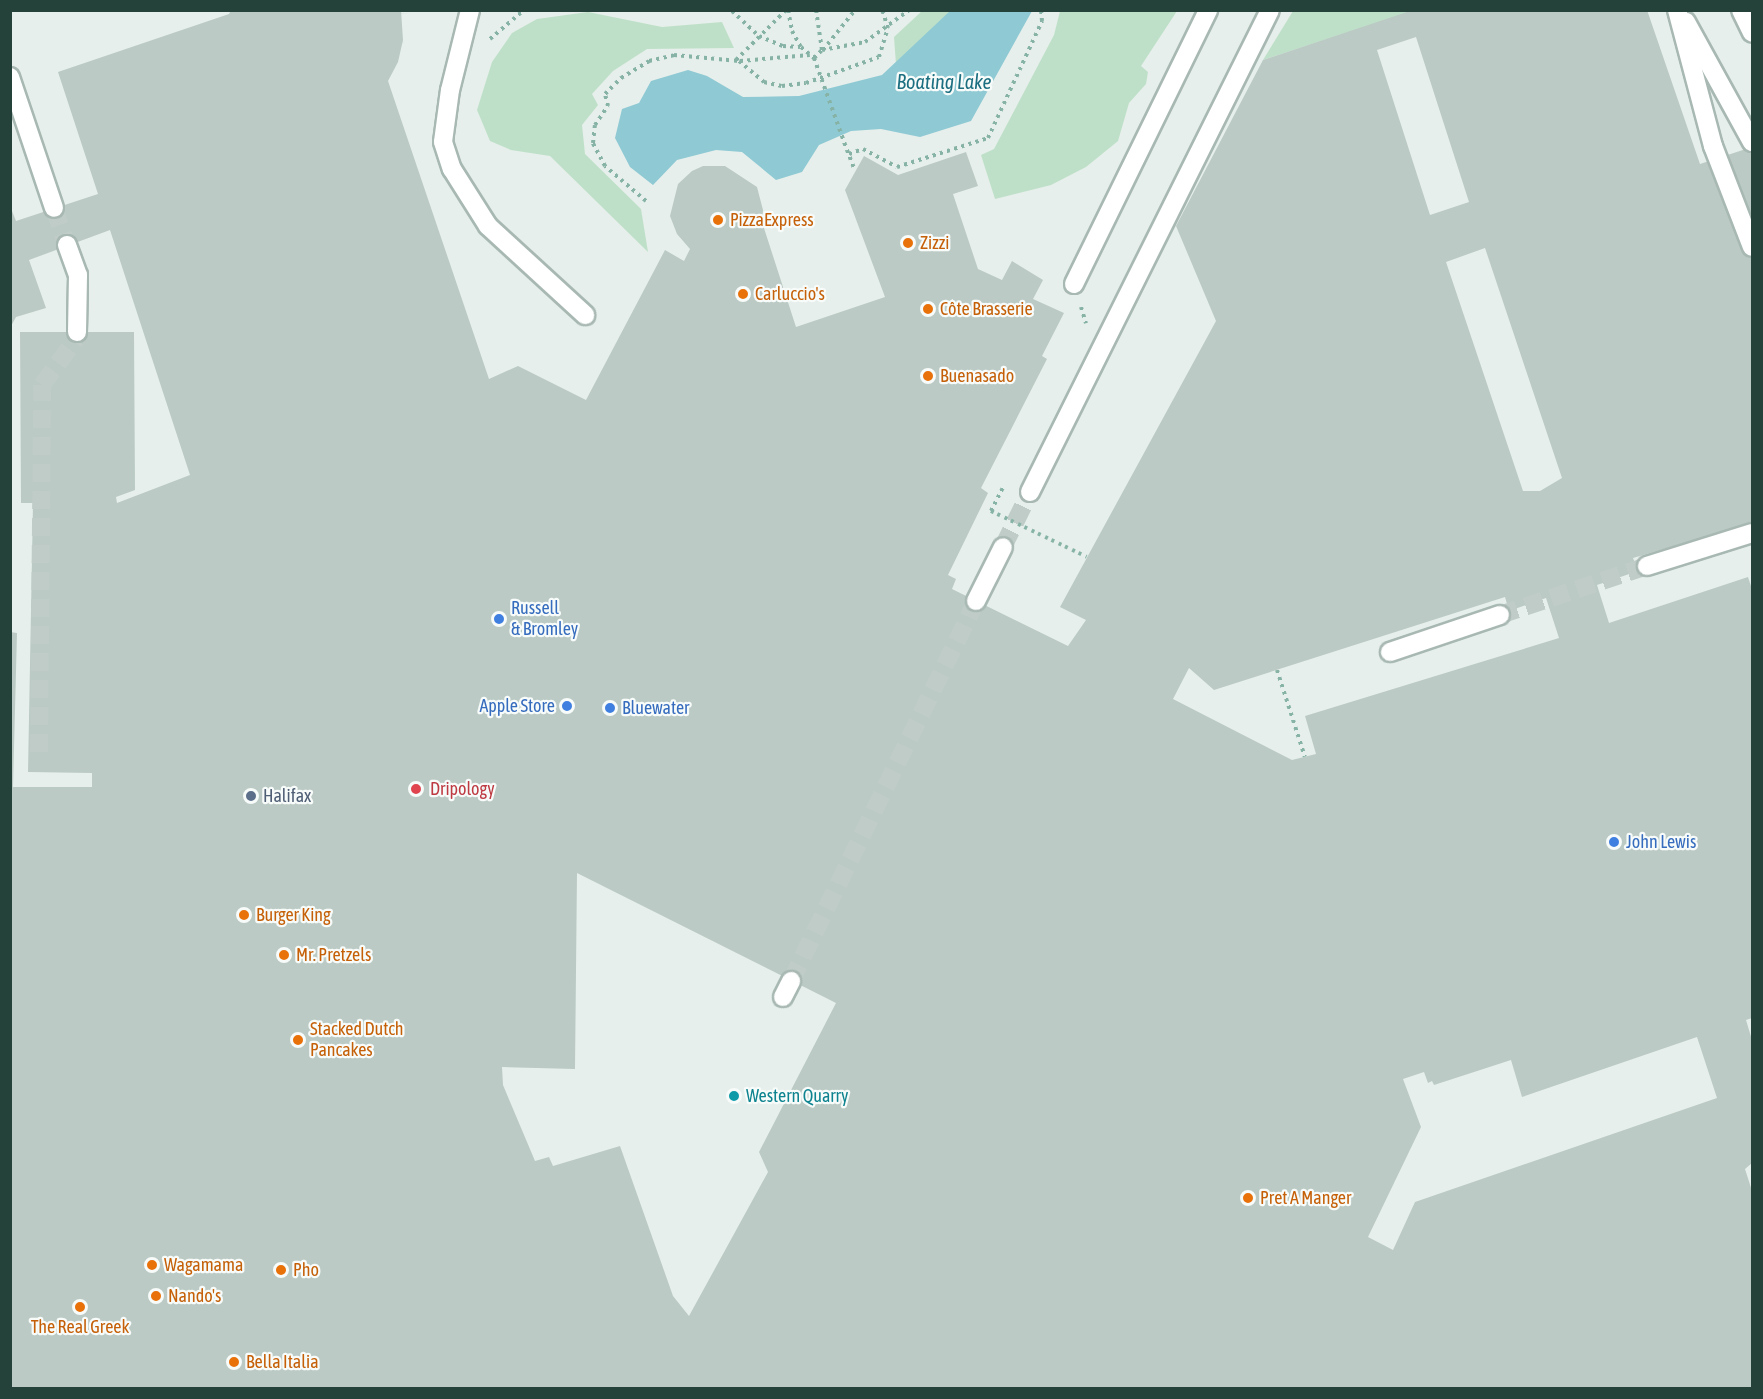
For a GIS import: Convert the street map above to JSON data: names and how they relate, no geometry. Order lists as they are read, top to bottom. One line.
{"water":["Boating Lake"],"places":["PizzaExpress","Zizzi","Carluccio's","Côte Brasserie","Buenasado","Russell & Bromley","Apple Store","Bluewater","Dripology","Halifax","John Lewis","Burger King","Mr. Pretzels","Stacked Dutch Pancakes","Western Quarry","Pret A Manger","Wagamama","Pho","Nando's","The Real Greek","Bella Italia"]}
